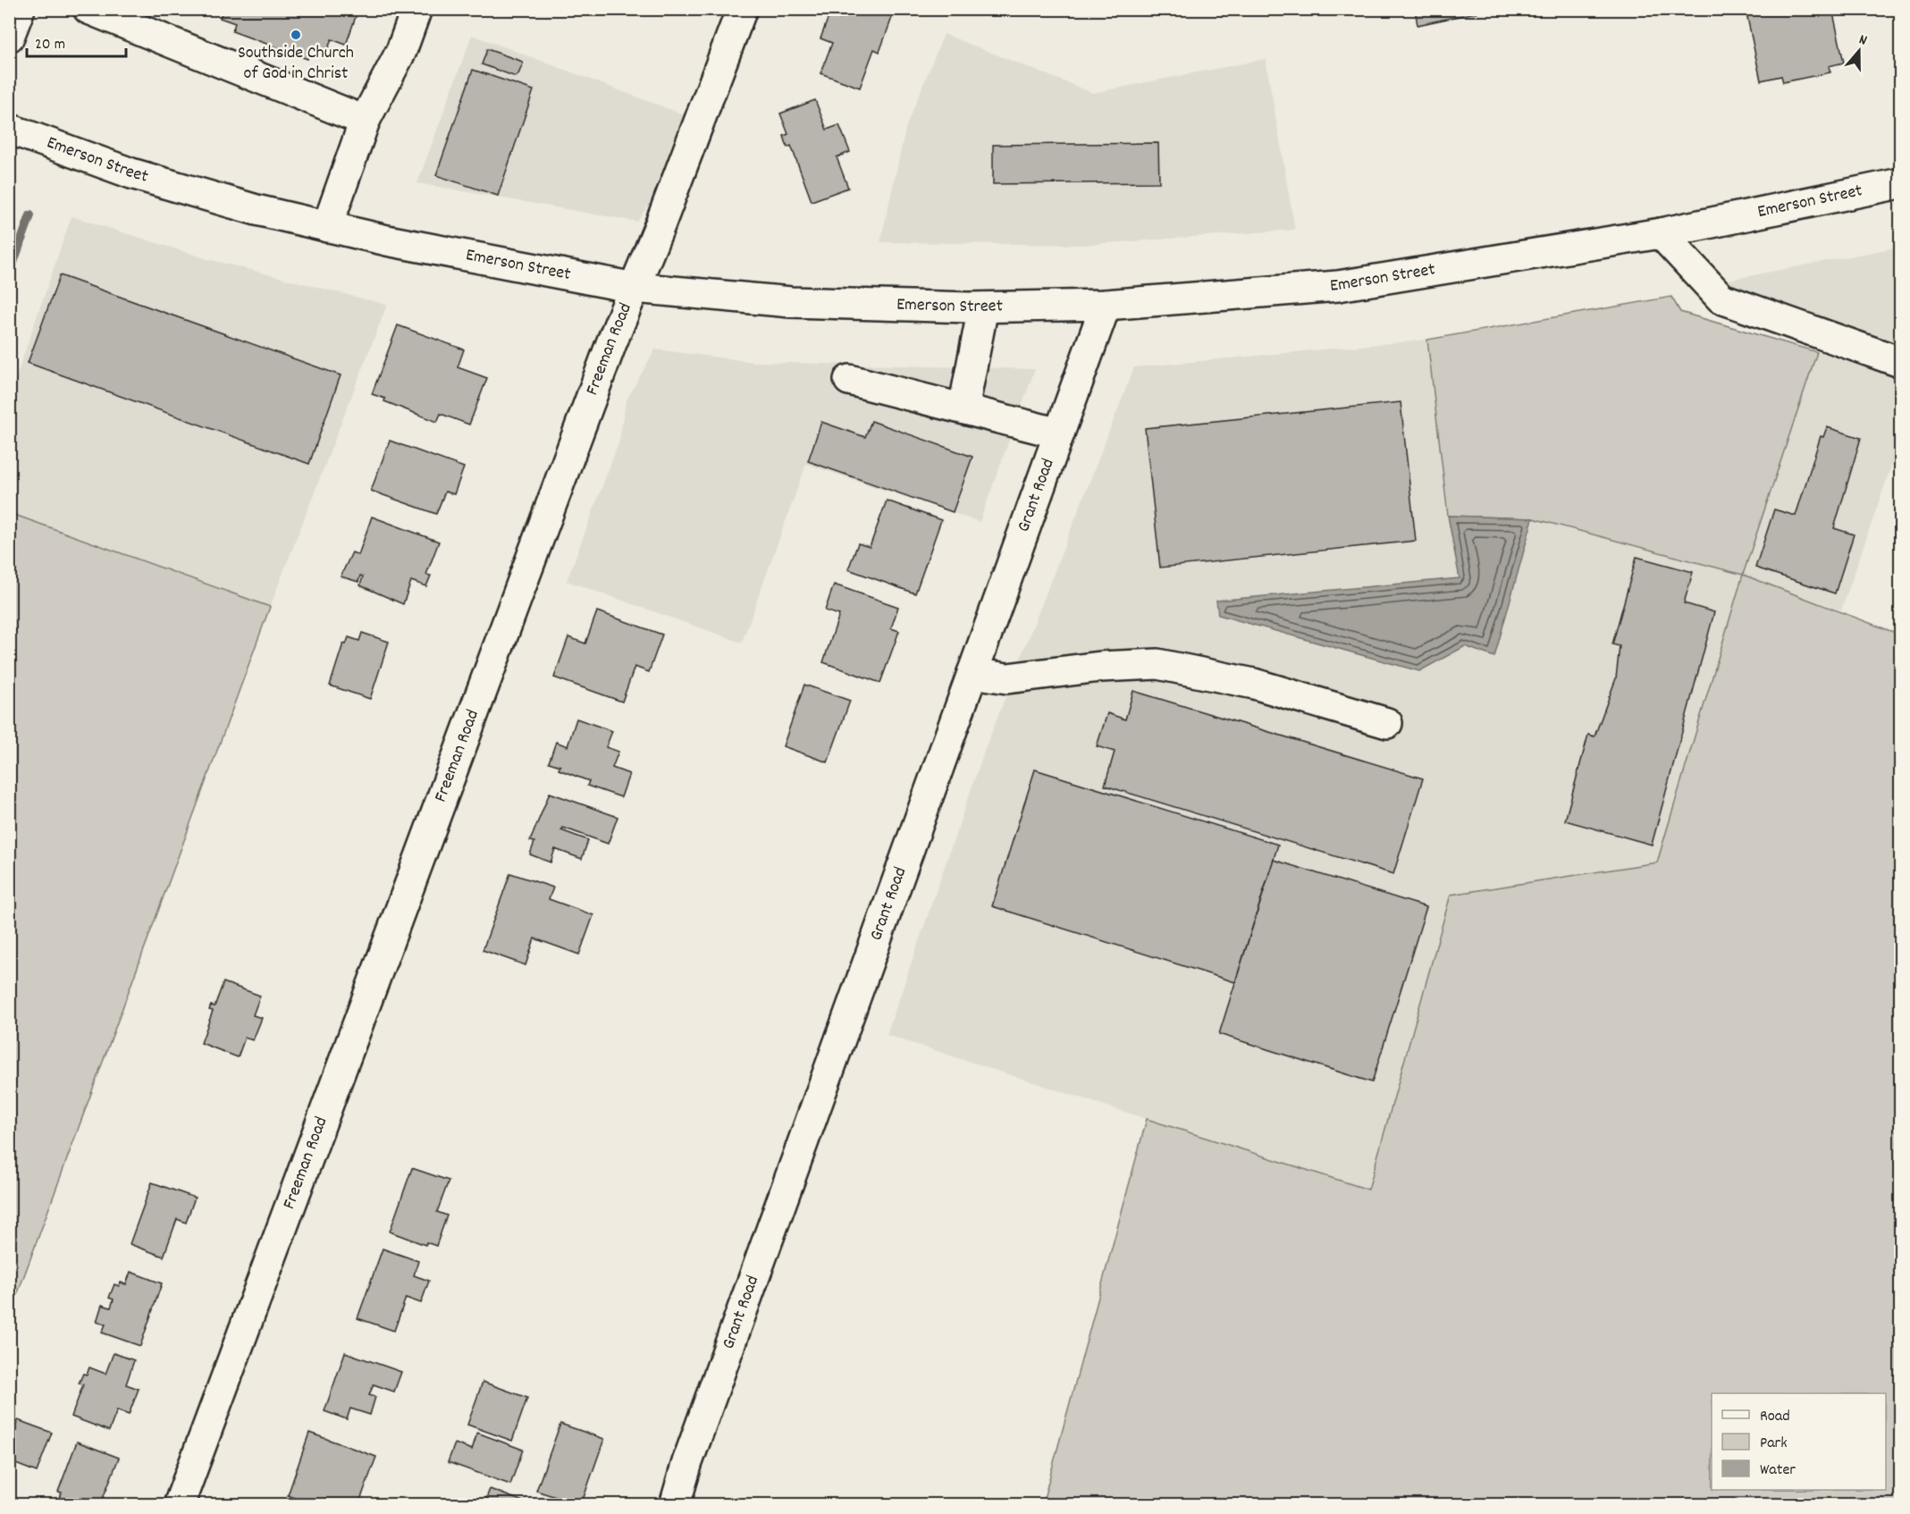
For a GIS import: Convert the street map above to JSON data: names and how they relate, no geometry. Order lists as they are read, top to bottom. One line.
{"streets":{"street":["Emerson Street","Freeman Road","Grant Road"]},"crossings":[["Emerson Street","Freeman Road"],["Emerson Street","Grant Road"]],"places":["Southside Church of God in Christ"],"legend":["Road","Park","Water"],"scale_bar":"20 m","north":"top"}
